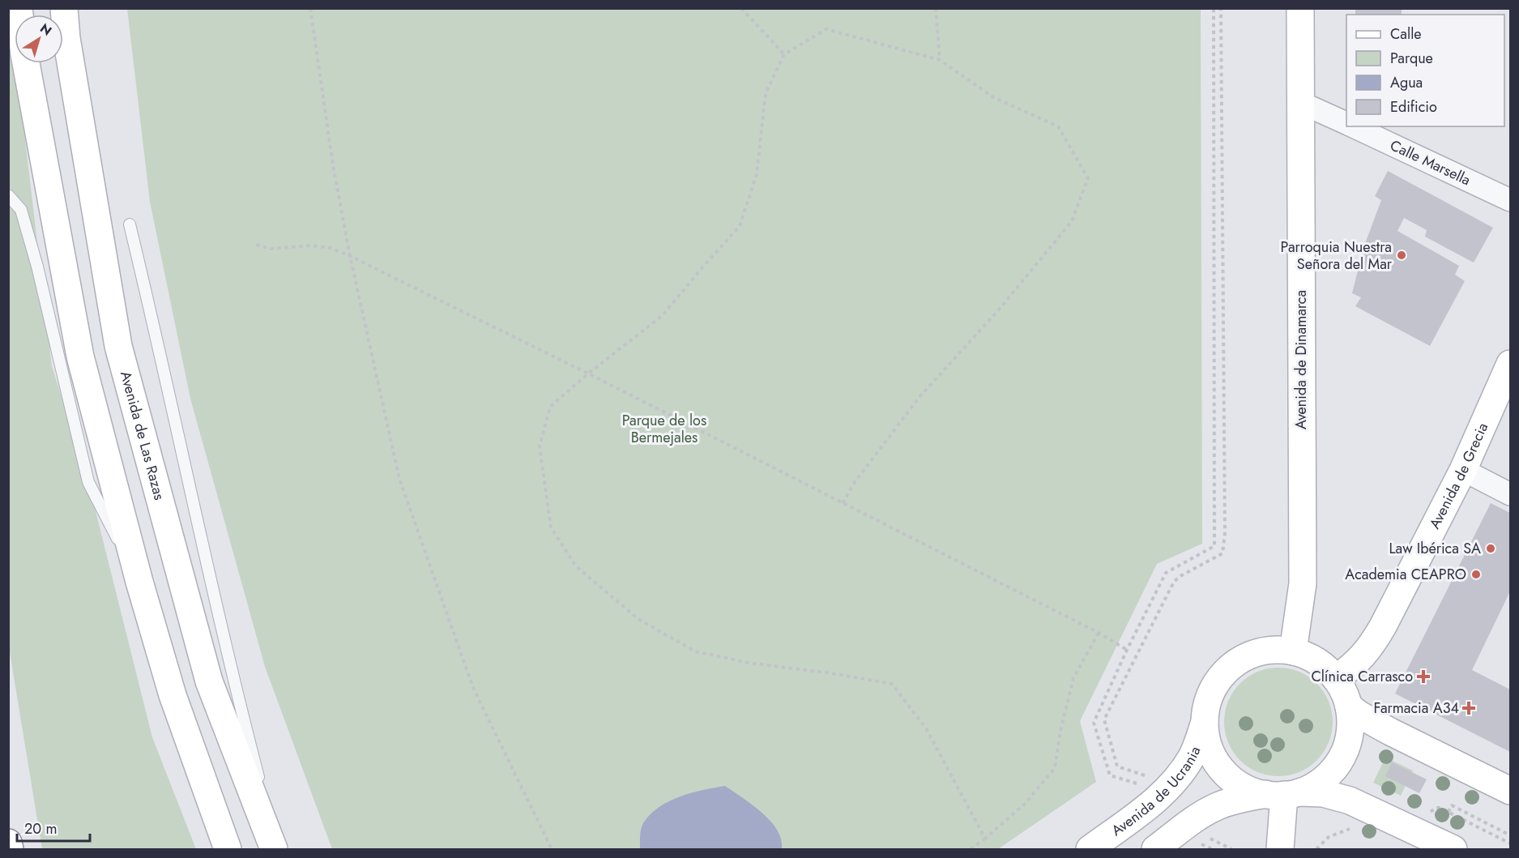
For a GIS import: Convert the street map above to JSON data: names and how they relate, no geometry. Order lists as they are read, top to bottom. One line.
{"streets":{"main road":["Avenida de Dinamarca","Avenida de Las Razas","Avenida de Grecia","Avenida de Ucrania"],"street":["Calle Marsella"]},"crossings":[["Calle Marsella","Avenida de Dinamarca"],["Avenida de Dinamarca","Avenida de Grecia"],["Avenida de Dinamarca","Avenida de Ucrania"],["Avenida de Grecia","Avenida de Ucrania"]],"parks":["Parque de los Bermejales"],"places":{"other":["Parroquia Nuestra Señora del Mar","Law Ibérica SA","Academia CEAPRO"],"health":["Clínica Carrasco","Farmacia A34"]},"legend":["Calle","Parque","Agua","Edificio"],"scale_bar":"20 m","north":"top right"}
